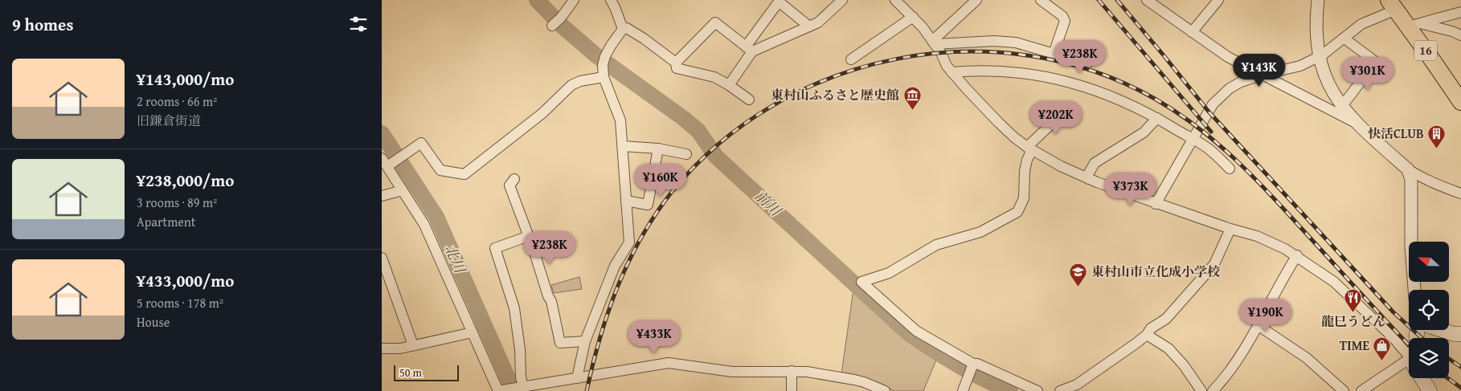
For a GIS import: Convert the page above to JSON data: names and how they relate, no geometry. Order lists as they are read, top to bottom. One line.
{"streets":{"main road":["16"]},"water":["前川","北川"],"places":{"museum":["東村山ふるさと歴史館"],"building":["快活CLUB"],"school or university":["東村山市立化成小学校"],"restaurant":["龍巳うどん"],"shop":["TIME"]},"scale_bar":"50 m","north":"left","page":{"heading":"9 homes","price":["¥238K","¥143K","¥301K","¥202K","¥160K","¥373K","¥238K","¥190K","¥433K"],"list":[{"name":"¥143,000/mo","note":"2 rooms · 66 m² · 旧鎌倉街道"},{"name":"¥238,000/mo","note":"3 rooms · 89 m² · Apartment"},{"name":"¥433,000/mo","note":"5 rooms · 178 m² · House"}],"scale":"50 m"}}
